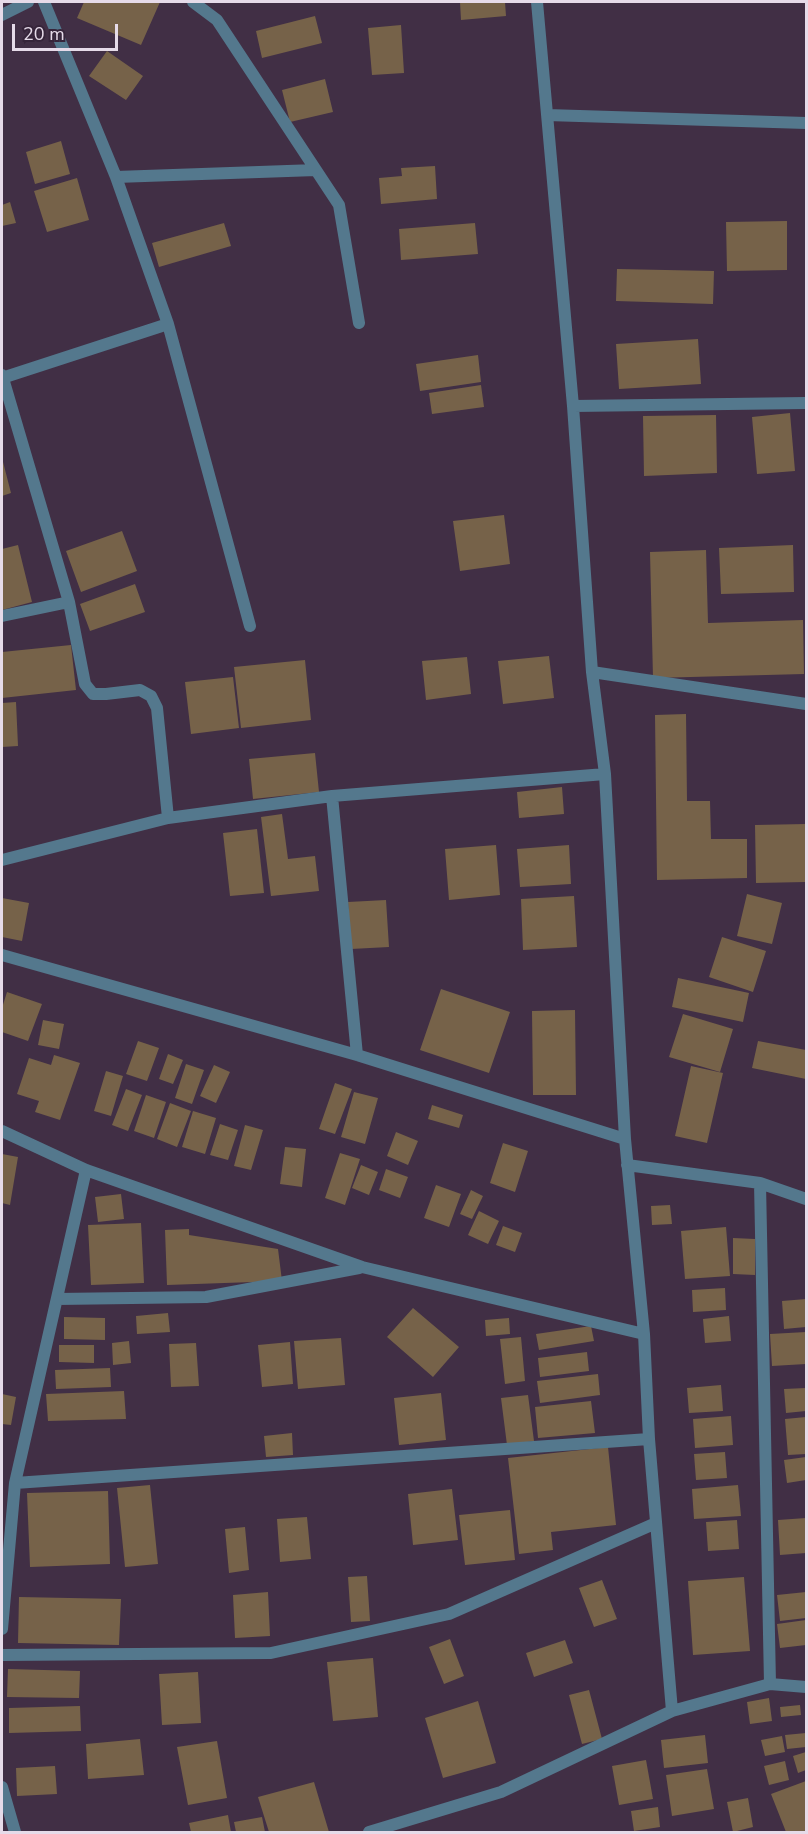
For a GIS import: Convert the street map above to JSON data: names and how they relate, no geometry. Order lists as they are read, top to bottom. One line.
{"scale_bar":"20 m"}
